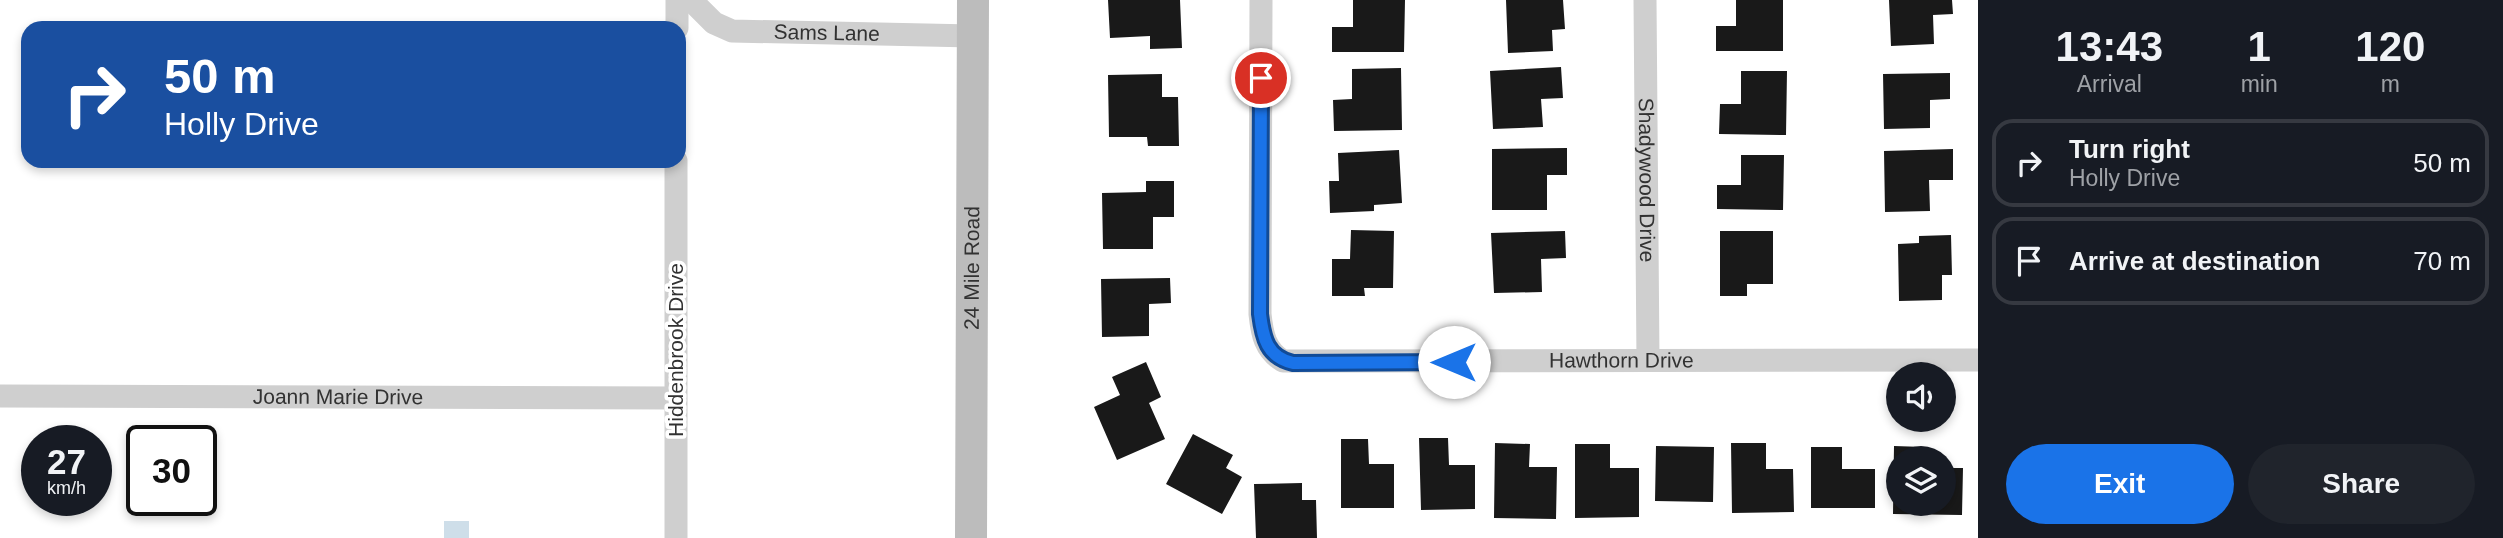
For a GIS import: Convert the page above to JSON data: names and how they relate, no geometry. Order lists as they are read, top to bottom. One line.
{"streets":{"street":["Sams Lane","Shadywood Drive","24 Mile Road","Hiddenbrook Drive","Hawthorn Drive","Joann Marie Drive"]},"crossings":[["Sams Lane","24 Mile Road"],["Shadywood Drive","Hawthorn Drive"],["Hiddenbrook Drive","Joann Marie Drive"]],"page":{"eta":["13:43","Arrival","1","min","120","m"],"turn":["50 m","Holly Drive"],"list":[{"name":"Turn right","note":"Holly Drive","value":"50 m"},{"name":"Arrive at destination","value":"70 m"}],"speed":"27 km/h","limit":"30","buttons":["Exit","Share"]}}
